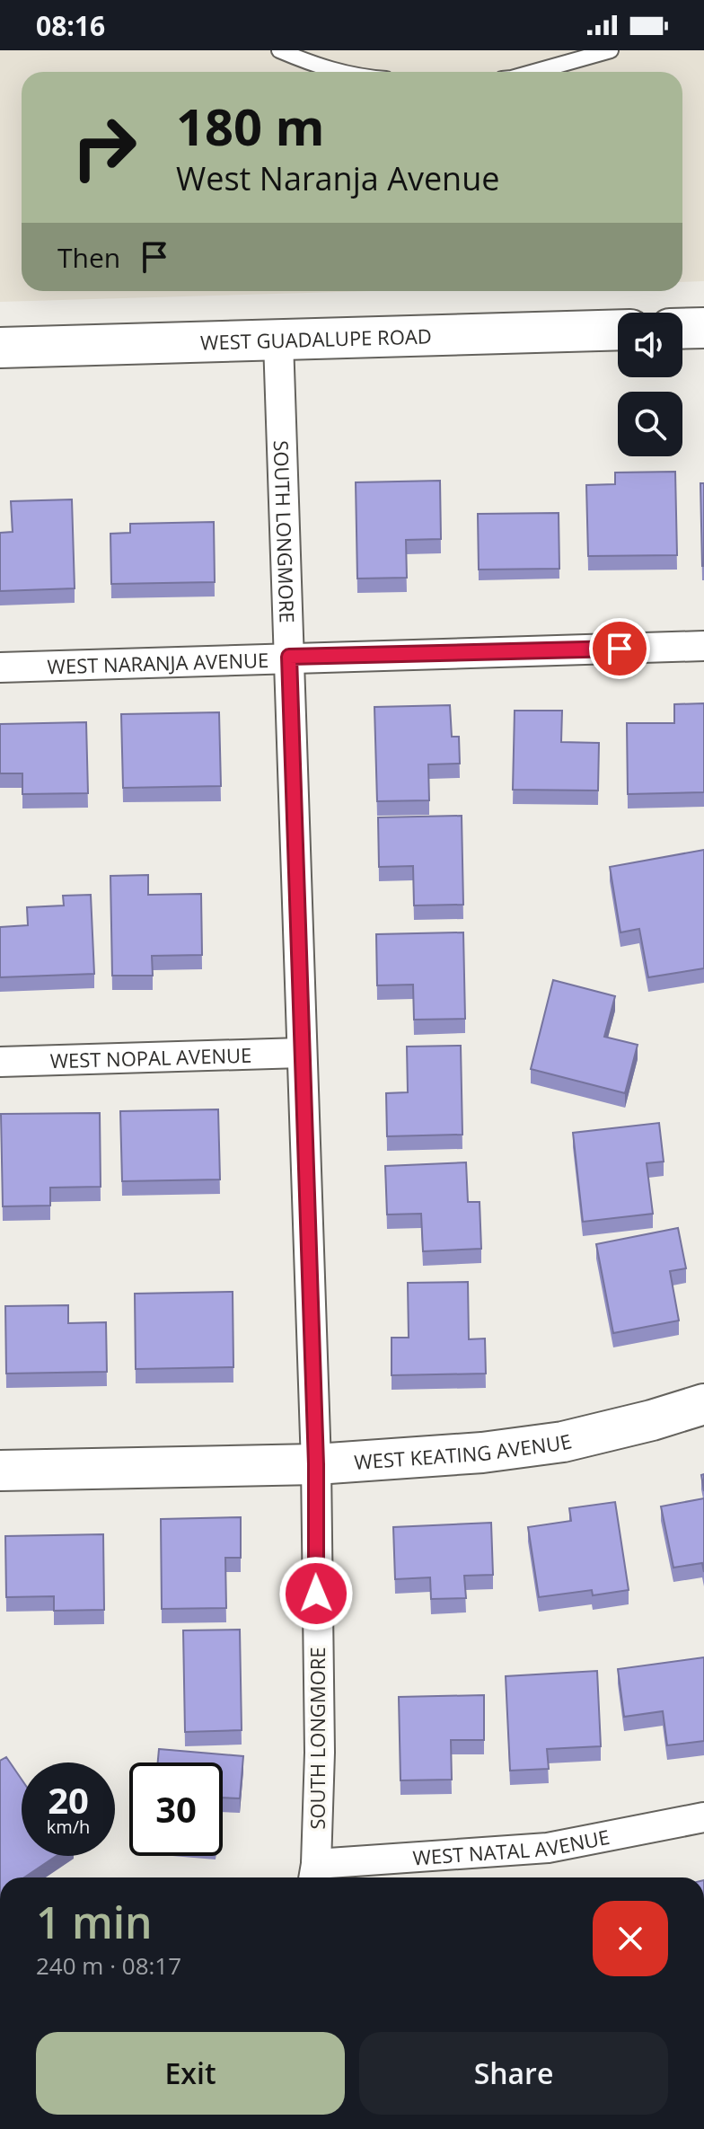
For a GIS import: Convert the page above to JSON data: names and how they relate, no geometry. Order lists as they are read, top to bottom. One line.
{"streets":{"street":["WEST GUADALUPE ROAD","SOUTH LONGMORE","WEST NARANJA AVENUE","WEST NOPAL AVENUE","WEST KEATING AVENUE","WEST NATAL AVENUE"]},"crossings":[["WEST GUADALUPE ROAD","SOUTH LONGMORE"],["SOUTH LONGMORE","WEST NARANJA AVENUE"],["SOUTH LONGMORE","WEST NOPAL AVENUE"],["SOUTH LONGMORE","WEST KEATING AVENUE"],["SOUTH LONGMORE","WEST NATAL AVENUE"]],"page":{"status":"08:16","turn":["180 m","West Naranja Avenue"],"then":"Then","speed":"20 km/h","limit":"30","heading":["1 min","240 m · 08:17"],"buttons":["Exit","Share"]}}
